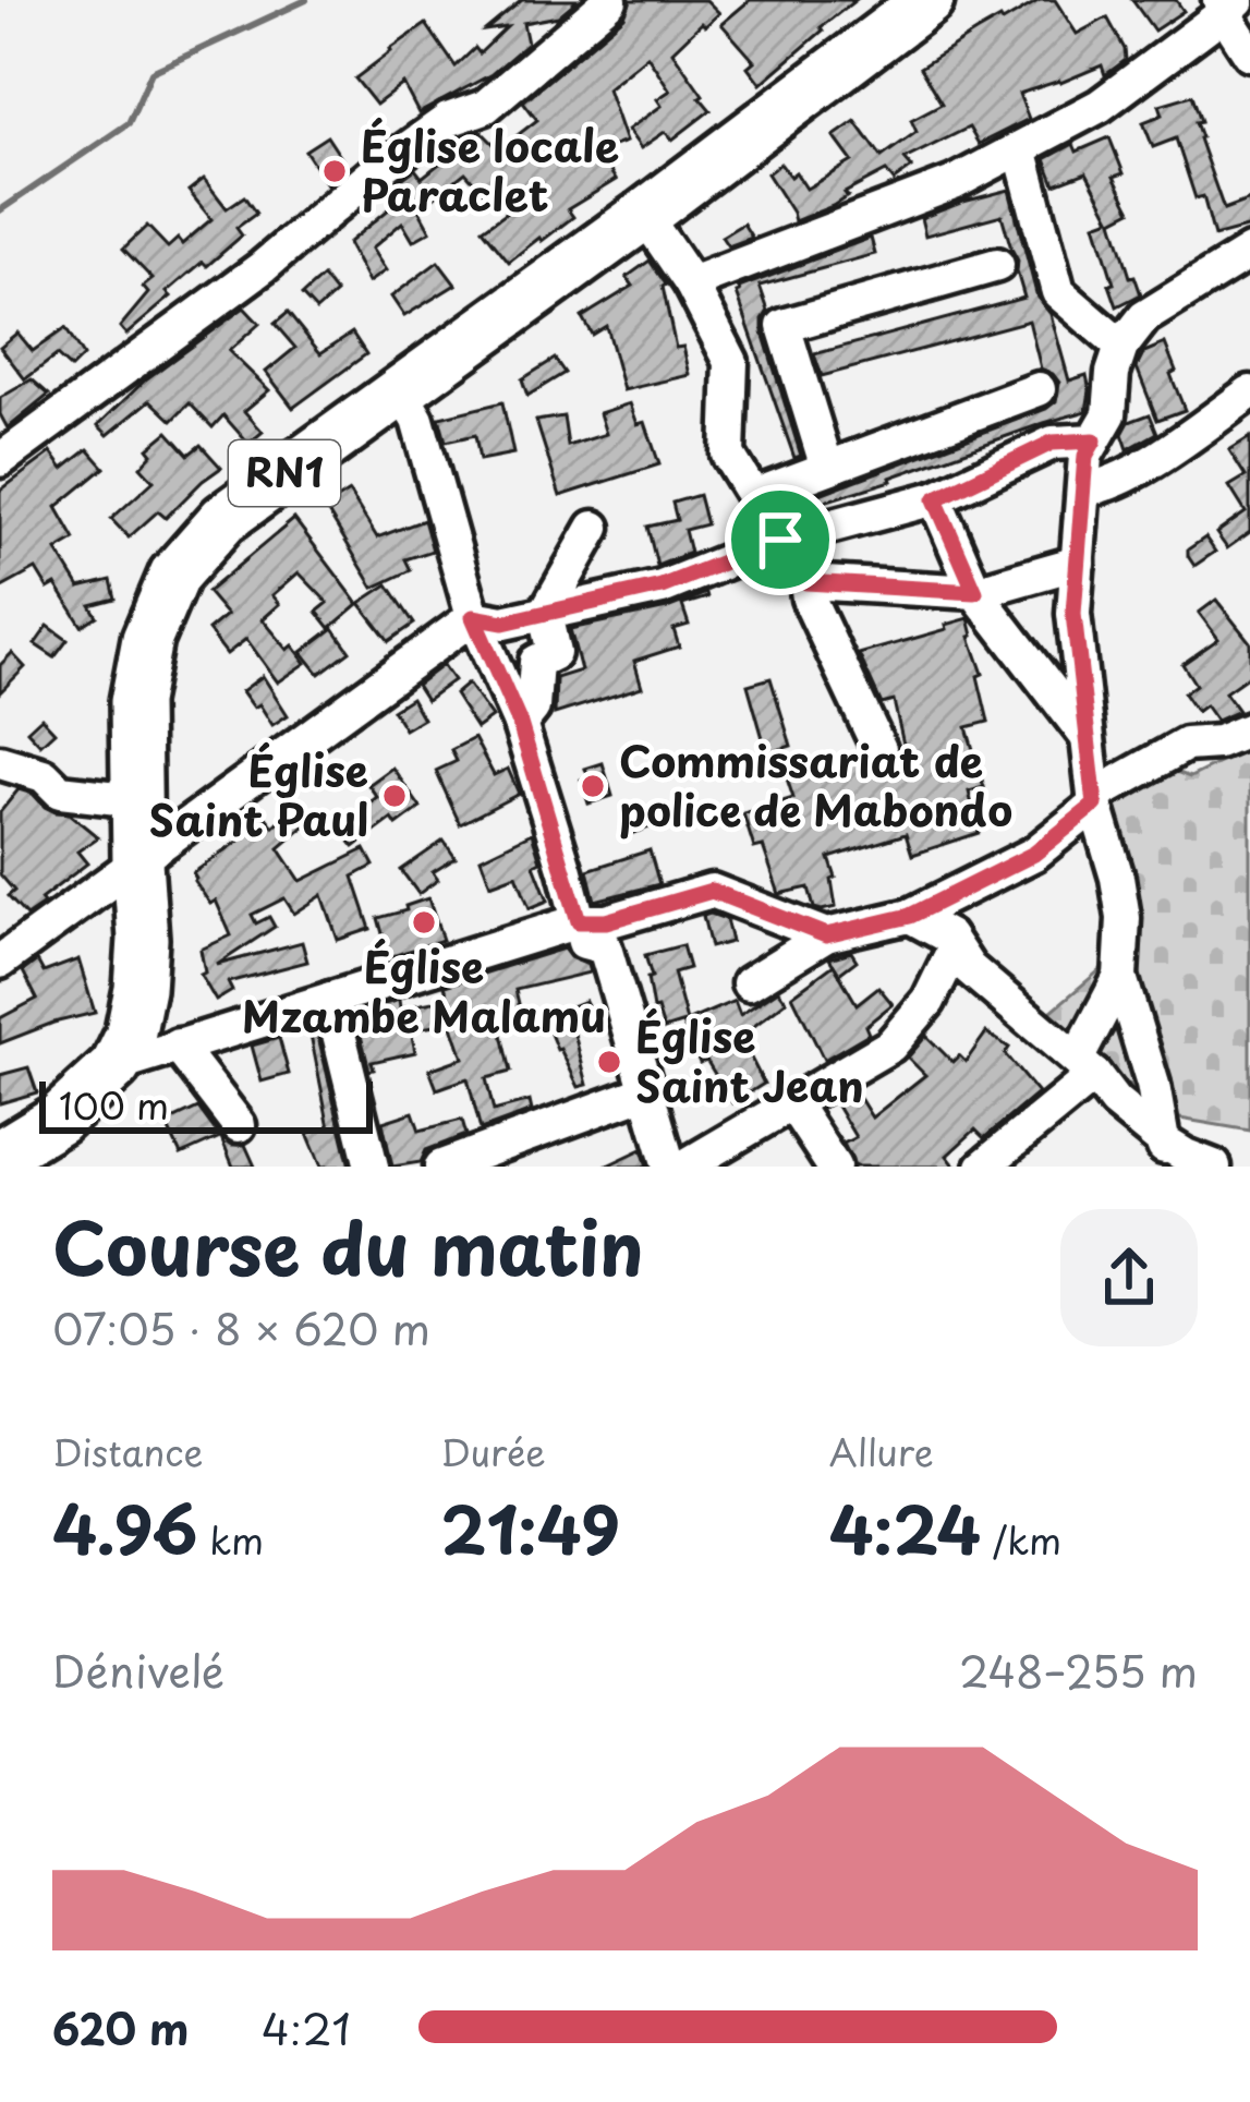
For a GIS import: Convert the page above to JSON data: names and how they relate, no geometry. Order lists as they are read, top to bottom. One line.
{"streets":{"highway":["RN1"]},"places":["Église locale Paraclet","Commissariat de police de Mabondo","Église Saint Paul","Église Mzambe Malamu","Église Saint Jean"],"scale_bar":"100 m","page":{"scale":"100 m","heading":["Course du matin","07:05 · 8 × 620 m"],"stats":[["Distance","4.96 km"],["Durée","21:49"],["Allure","4:24 /km"]],"chart":["Dénivelé","248–255 m"],"list":[{"name":"620 m","note":"4:21"}]}}
